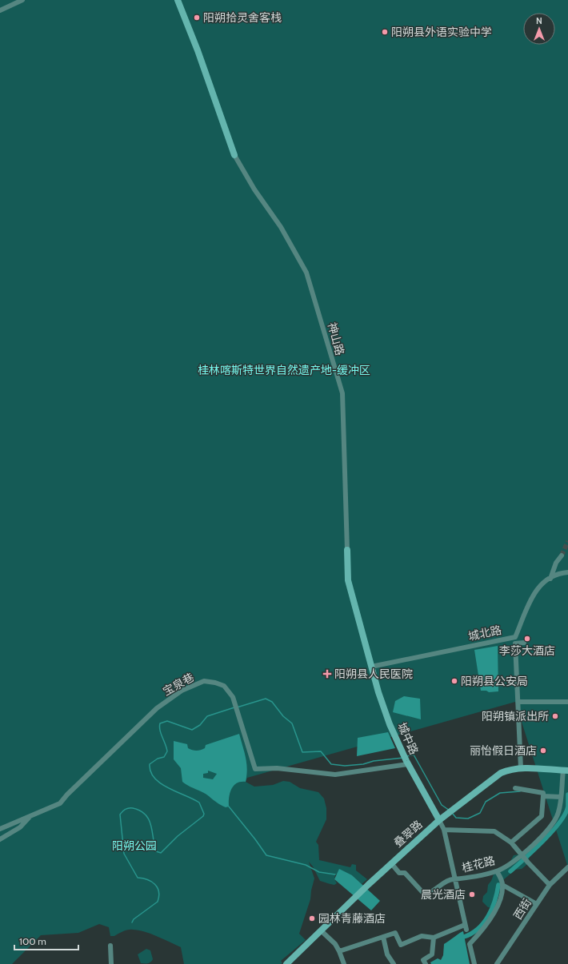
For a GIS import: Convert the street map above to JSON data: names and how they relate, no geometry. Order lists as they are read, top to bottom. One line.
{"streets":{"street":["神山路","城北路","宝泉巷","城中路","叠翠路","桂花路","西街"]},"crossings":[["神山路","城中路"],["城北路","城中路"],["宝泉巷","城中路"],["城中路","叠翠路"],["城中路","桂花路"],["叠翠路","桂花路"]],"parks":["桂林喀斯特世界自然遗产地-缓冲区","阳朔公园"],"places":{"other":["阳朔拾灵舍客栈","阳朔县外语实验中学","李莎大酒店","阳朔县公安局","阳朔镇派出所","丽怡假日酒店","晨光酒店","园林青藤酒店"],"health":["阳朔县人民医院"]},"scale_bar":"100 m","north":"top"}
